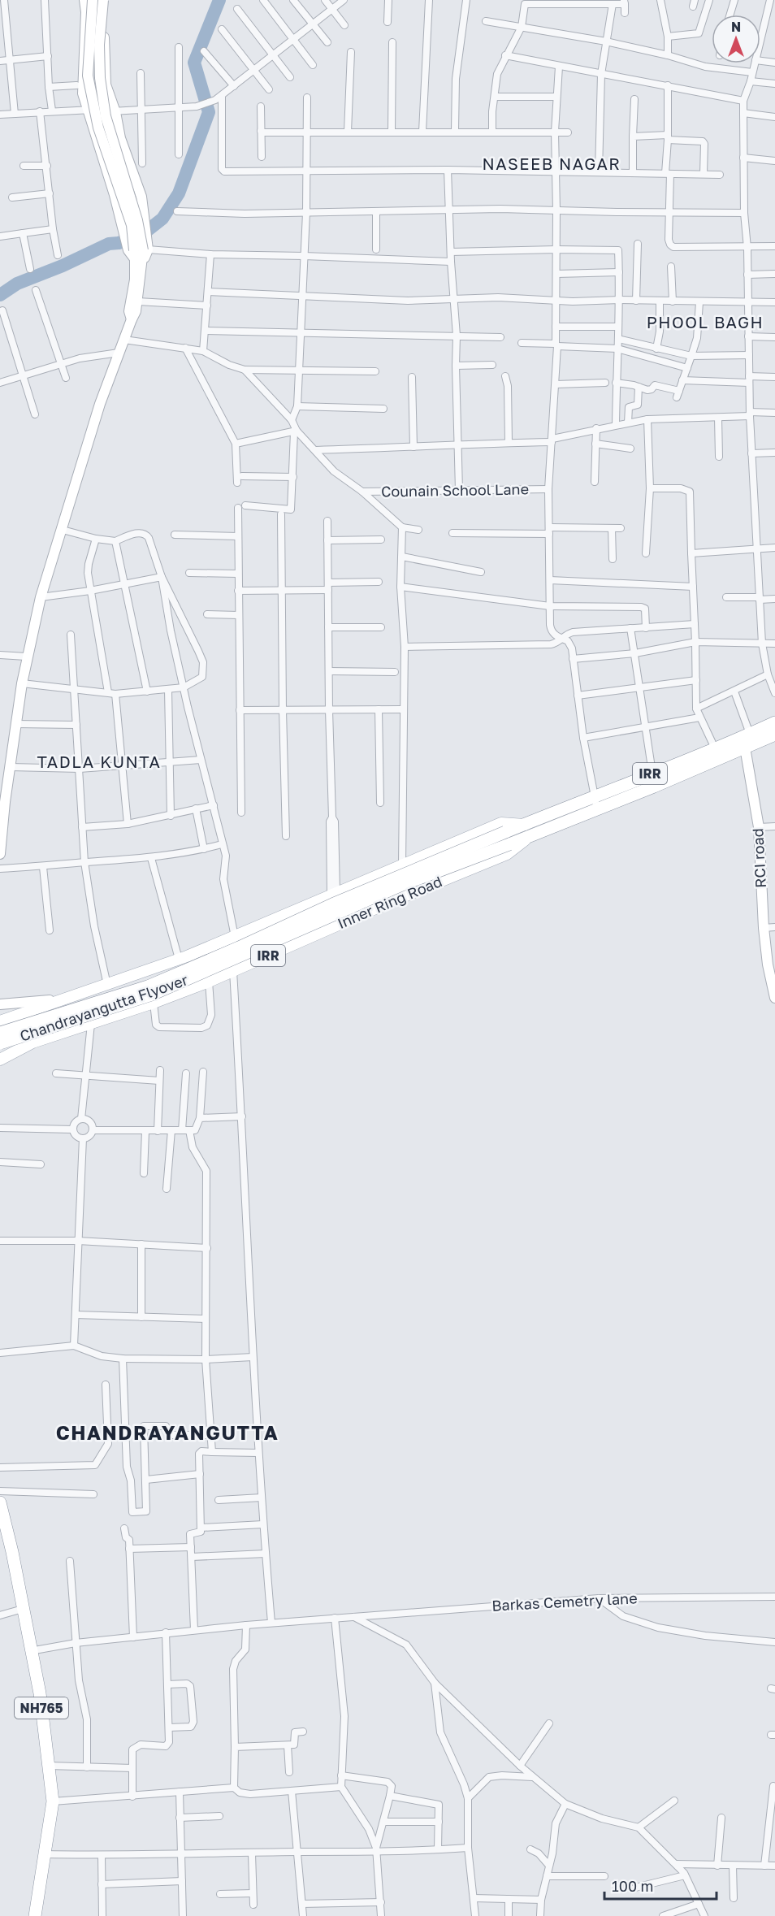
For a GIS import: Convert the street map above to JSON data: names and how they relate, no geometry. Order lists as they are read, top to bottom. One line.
{"streets":{"highway":["IRR","Inner Ring Road","Chandrayangutta Flyover","NH765"],"main road":["RCI road"],"street":["Counain School Lane","Barkas Cemetry lane"]},"crossings":[["RCI road","Inner Ring Road"],["Inner Ring Road","Chandrayangutta Flyover"],["Barkas Cemetry lane","NH765"]],"districts":["NASEEB NAGAR","PHOOL BAGH","TADLA KUNTA","CHANDRAYANGUTTA"],"scale_bar":"100 m","north":"top"}
